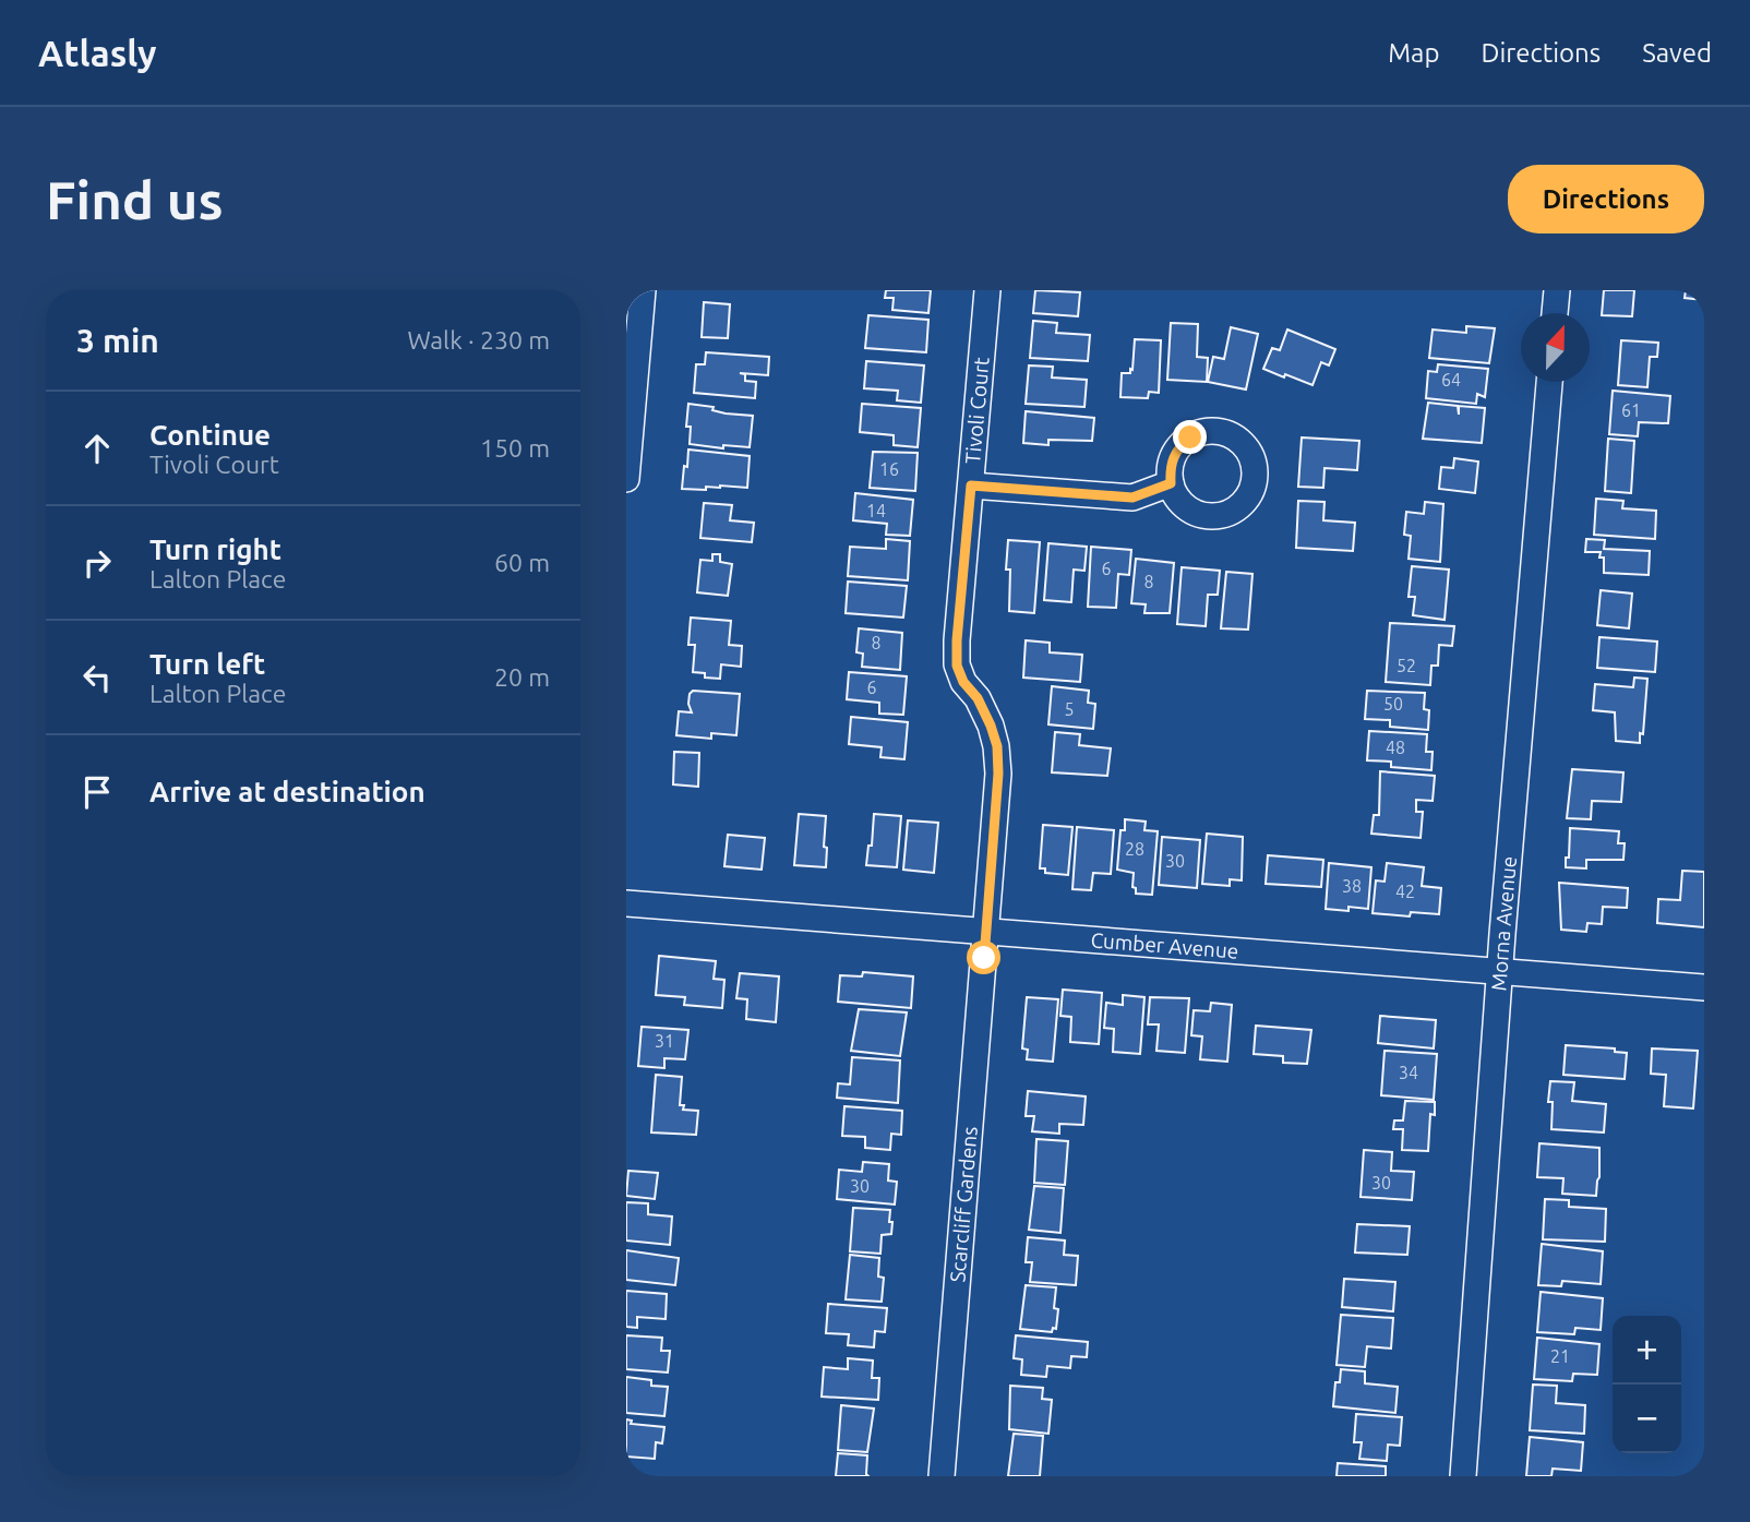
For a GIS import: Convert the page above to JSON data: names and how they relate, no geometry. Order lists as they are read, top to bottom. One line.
{"streets":{"street":["Tivoli Court","Morna Avenue","Cumber Avenue","Scarcliff Gardens"]},"crossings":[["Tivoli Court","Cumber Avenue"],["Tivoli Court","Scarcliff Gardens"],["Morna Avenue","Cumber Avenue"],["Cumber Avenue","Scarcliff Gardens"]],"house_numbers":["64","61","16","14","6","8","8","52","6","50","5","48","28","30","38","42","31","34","30","30","21"],"north":"top","page":{"header":"Atlasly","nav":["Map","Directions","Saved"],"buttons":"Directions","title":"Find us","heading":["3 min","Walk · 230 m"],"list":[["Continue","Tivoli Court","150 m"],["Turn right","Lalton Place","60 m"],["Turn left","Lalton Place","20 m"],"Arrive at destination"],"map_buttons":["+","−"]}}
